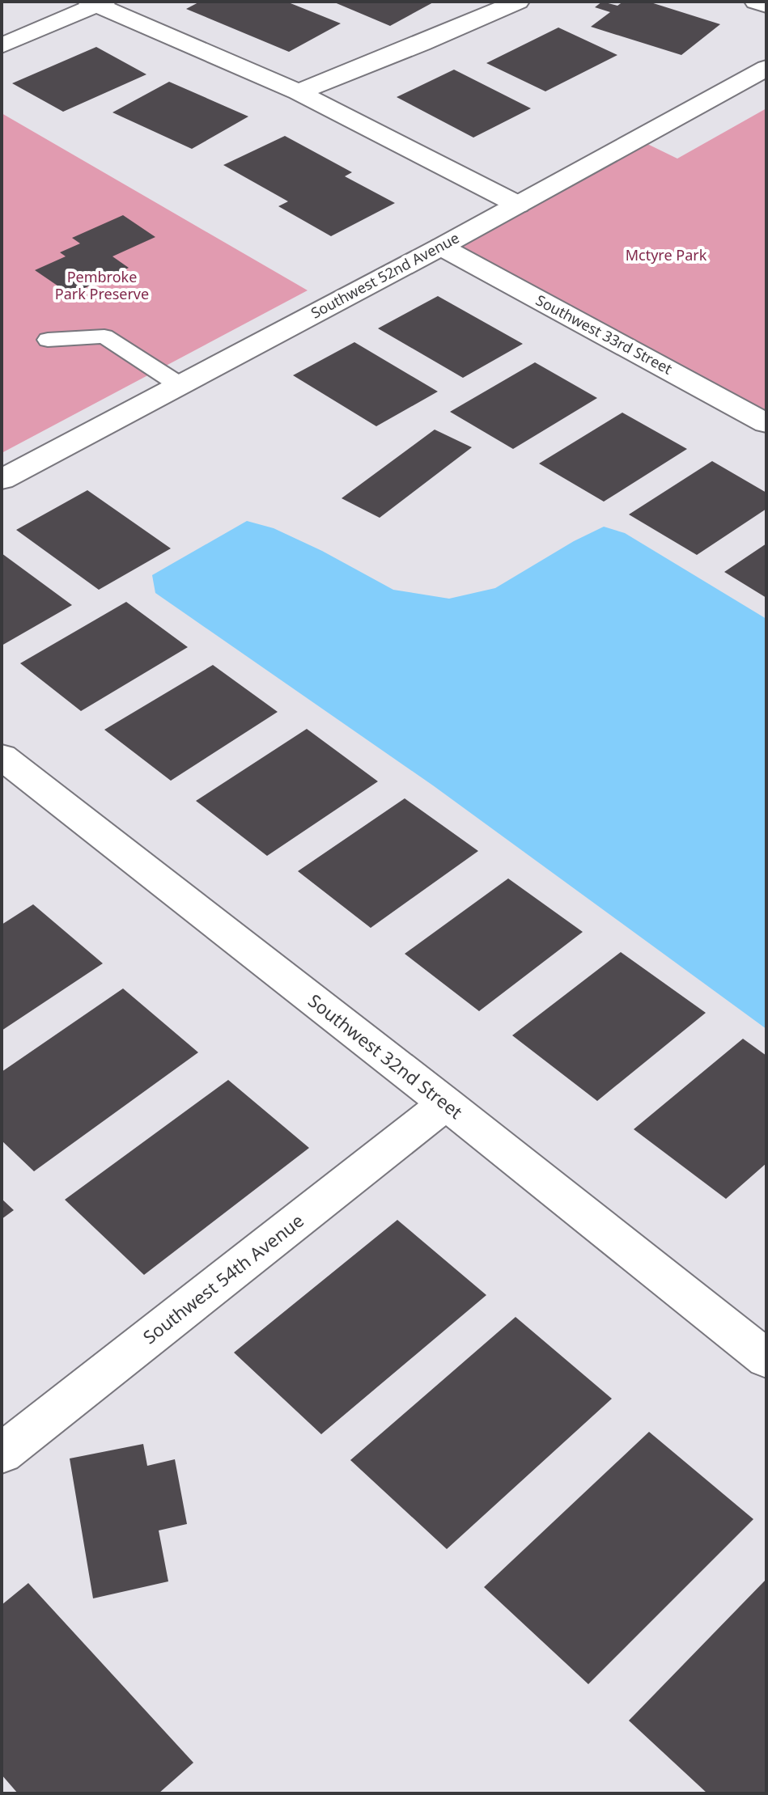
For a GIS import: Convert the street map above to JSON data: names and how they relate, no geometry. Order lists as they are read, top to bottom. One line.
{"streets":{"street":["Southwest 52nd Avenue","Southwest 33rd Street","Southwest 32nd Street","Southwest 54th Avenue"]},"crossings":[["Southwest 52nd Avenue","Southwest 33rd Street"],["Southwest 32nd Street","Southwest 54th Avenue"]],"parks":["Mctyre Park","Pembroke Park Preserve"]}
